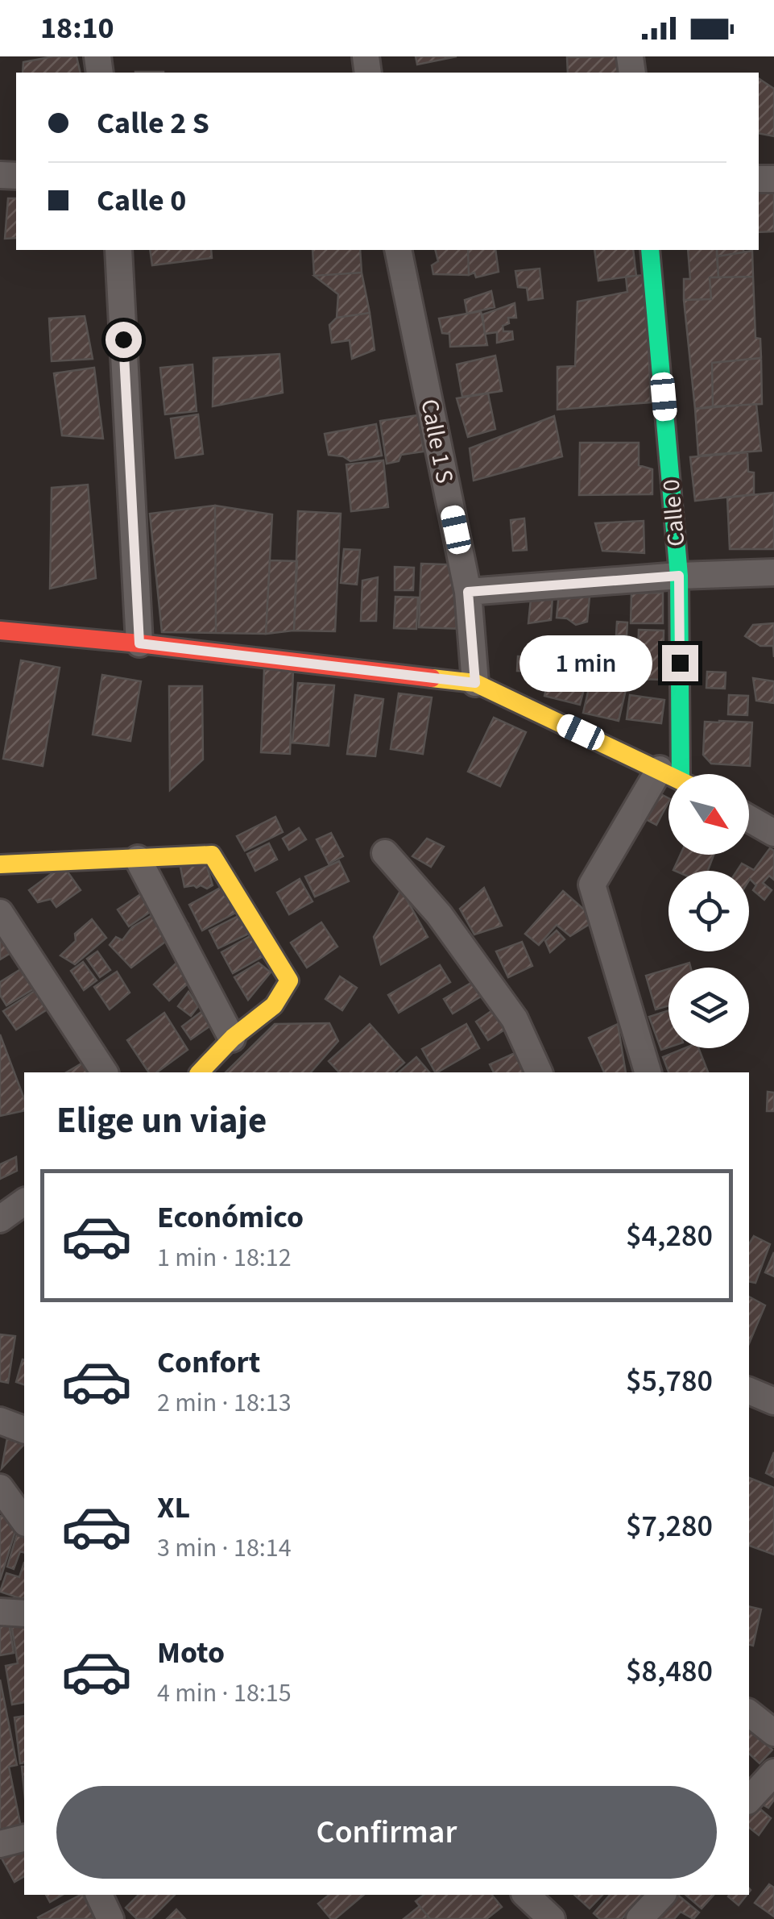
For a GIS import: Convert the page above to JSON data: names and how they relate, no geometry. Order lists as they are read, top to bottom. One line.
{"streets":{"street":["Calle 1 S","Calle 0"]},"north":"bottom right","page":{"status":"18:10","banner":["Calle 2 S","Calle 0"],"bubble":"1 min","heading":"Elige un viaje","list":[{"name":"Económico","note":"1 min · 18:12","value":"$4,280"},{"name":"Confort","note":"2 min · 18:13","value":"$5,780"},{"name":"XL","note":"3 min · 18:14","value":"$7,280"},{"name":"Moto","note":"4 min · 18:15","value":"$8,480"}],"buttons":"Confirmar"}}
